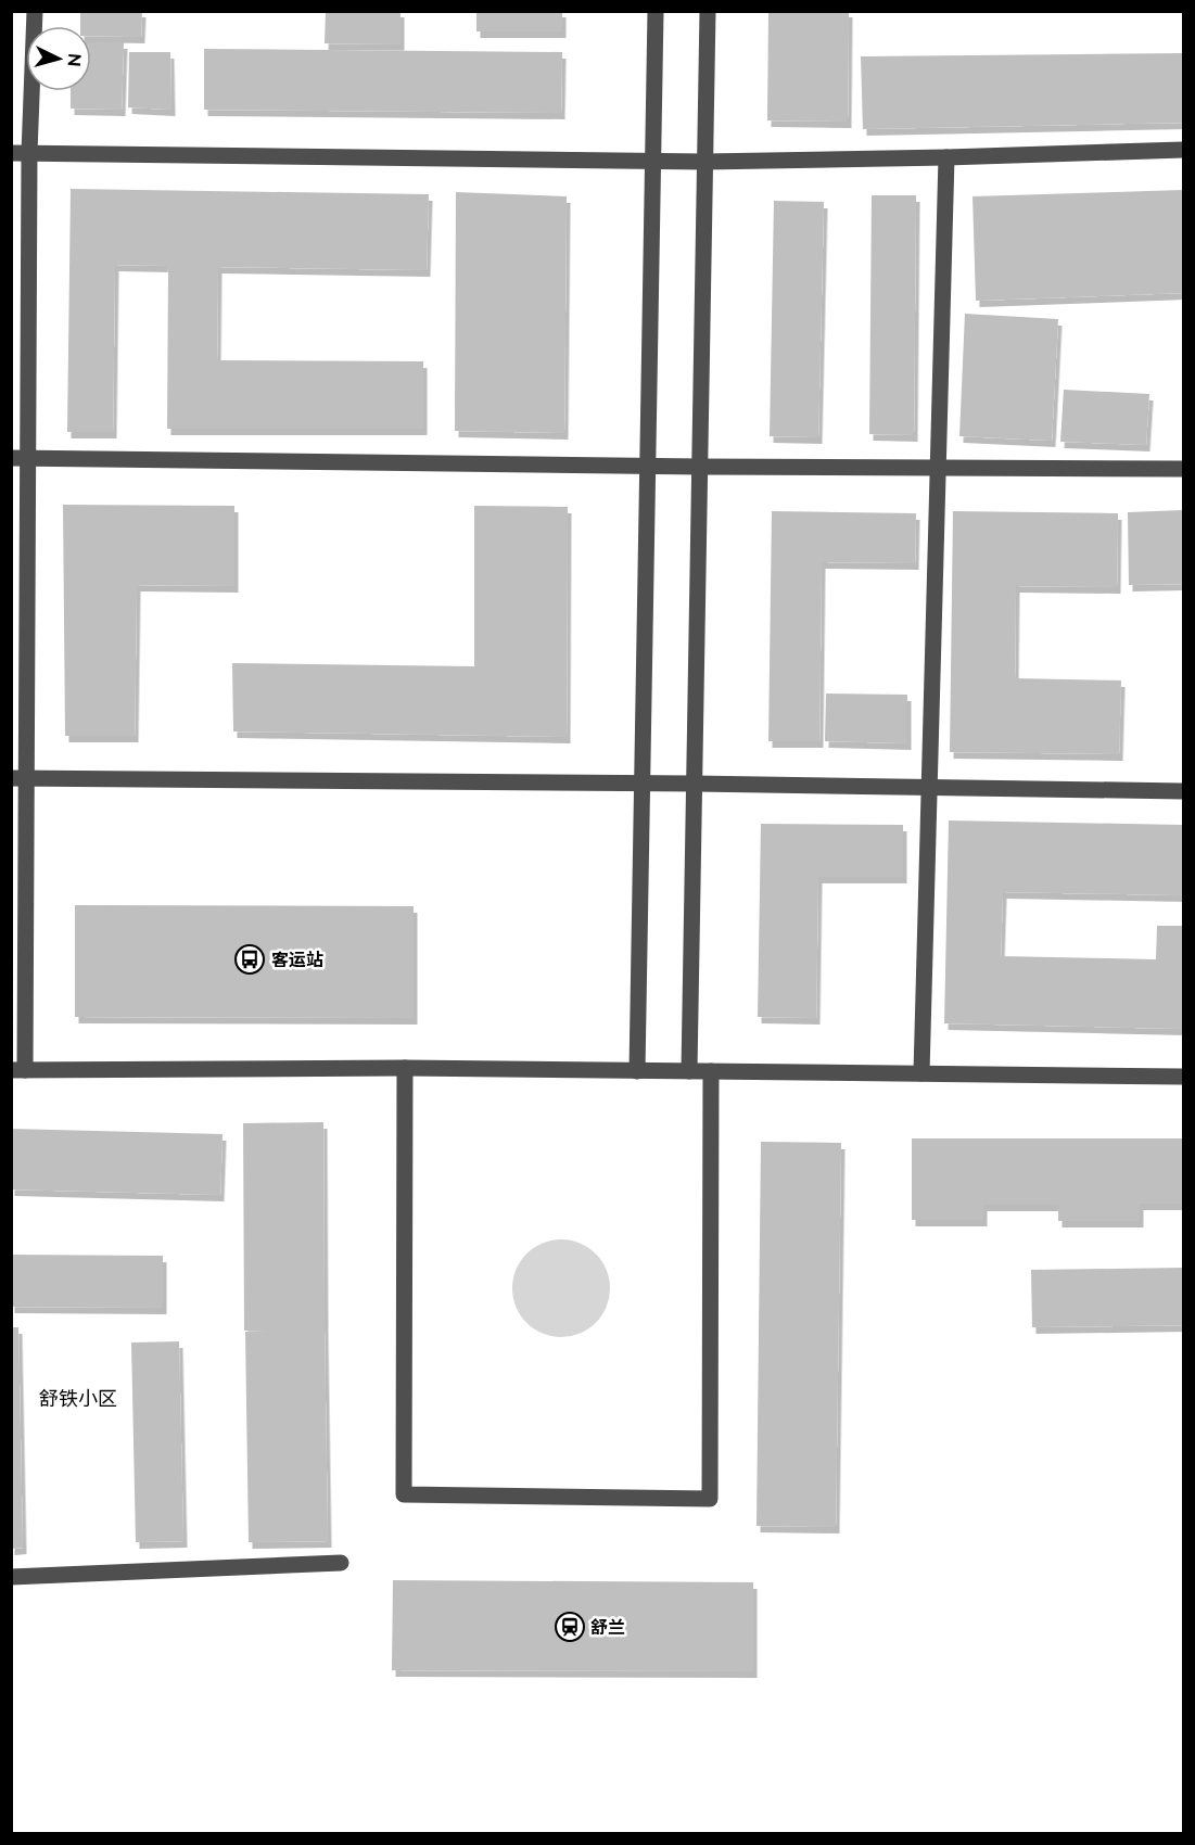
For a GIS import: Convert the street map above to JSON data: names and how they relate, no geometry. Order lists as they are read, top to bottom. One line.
{"districts":["舒铁小区"],"places":{"bus stop":["客运站"],"station":["舒兰"]},"north":"right"}
